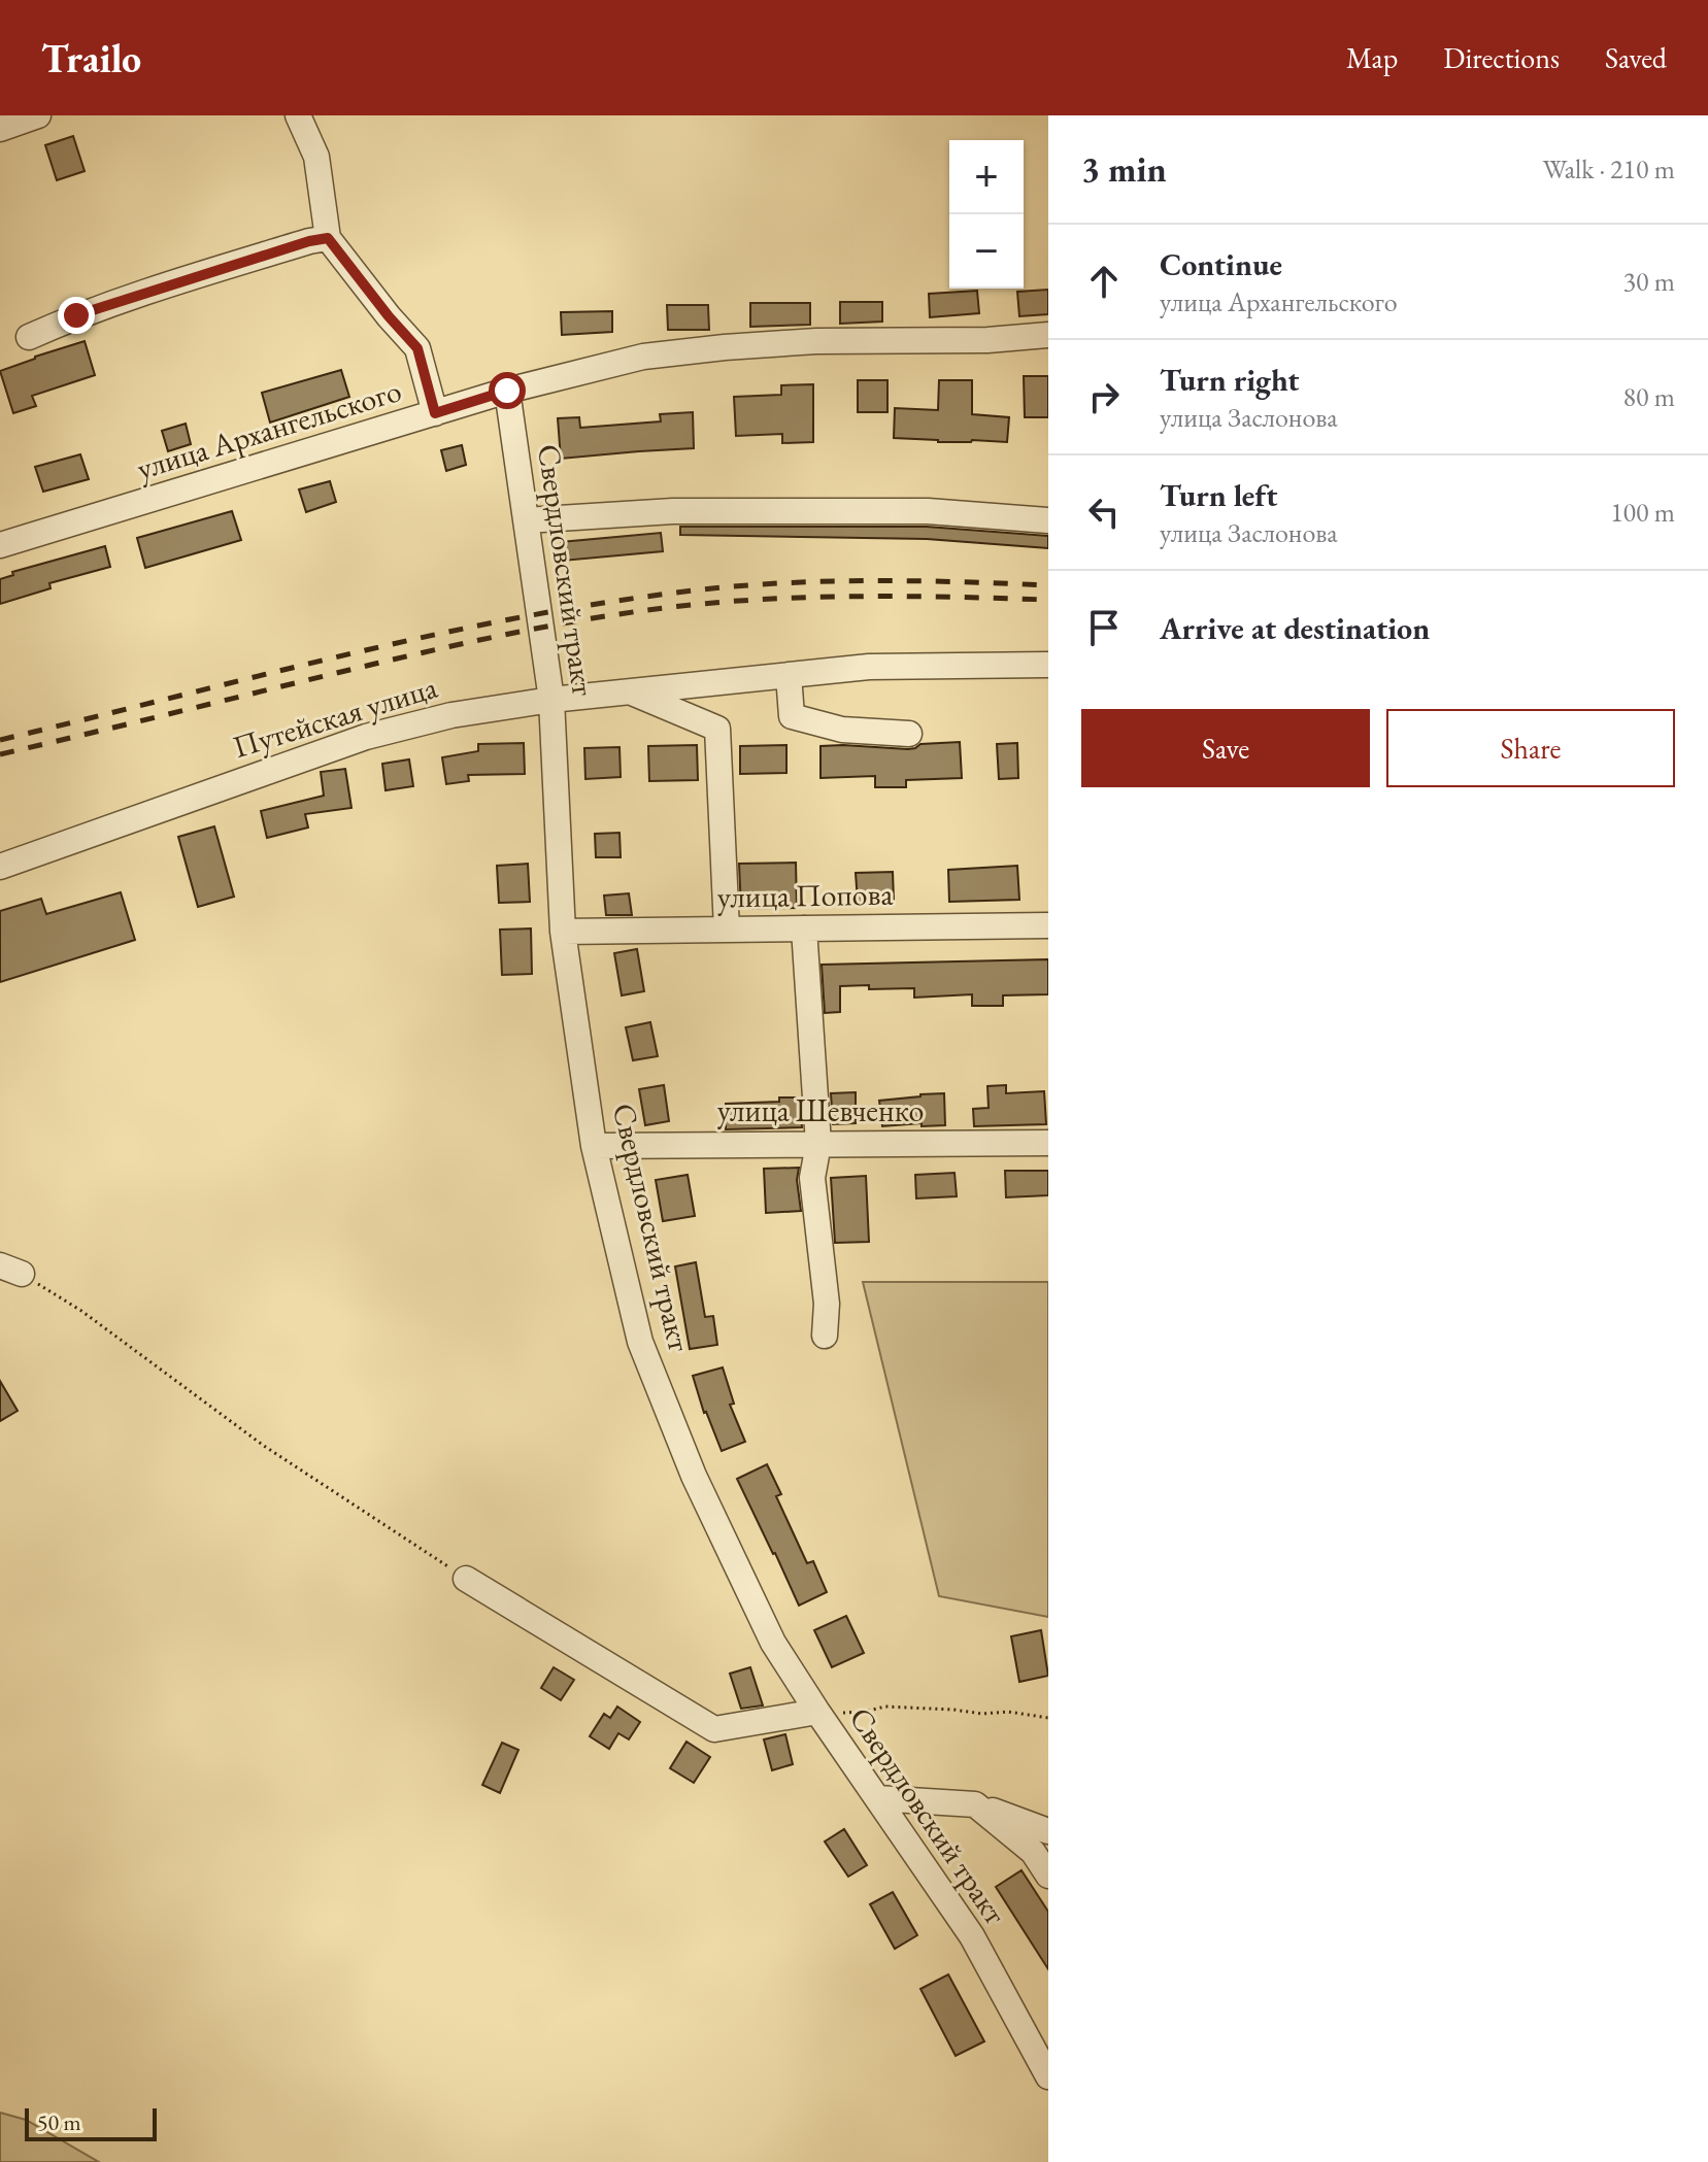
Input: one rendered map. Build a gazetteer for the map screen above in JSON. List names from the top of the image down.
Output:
{
  "streets": {
    "street": [
      "улица Архангельского",
      "Свердловский тракт",
      "Путейская улица",
      "улица Попова",
      "улица Шевченко"
    ]
  },
  "crossings": [
    ["улица Архангельского", "Свердловский тракт"],
    ["Свердловский тракт", "Путейская улица"],
    ["Свердловский тракт", "улица Попова"],
    ["Свердловский тракт", "улица Шевченко"]
  ],
  "scale_bar": "50 m",
  "page": {
    "header": "Trailo",
    "nav": ["Map", "Directions", "Saved"],
    "heading": ["3 min", "Walk · 210 m"],
    "map_buttons": ["+", "−"],
    "list": [
      ["Continue", "улица Архангельского", "30 m"],
      ["Turn right", "улица Заслонова", "80 m"],
      ["Turn left", "улица Заслонова", "100 m"],
      "Arrive at destination"
    ],
    "buttons": ["Save", "Share"],
    "scale": "50 m"
  }
}
